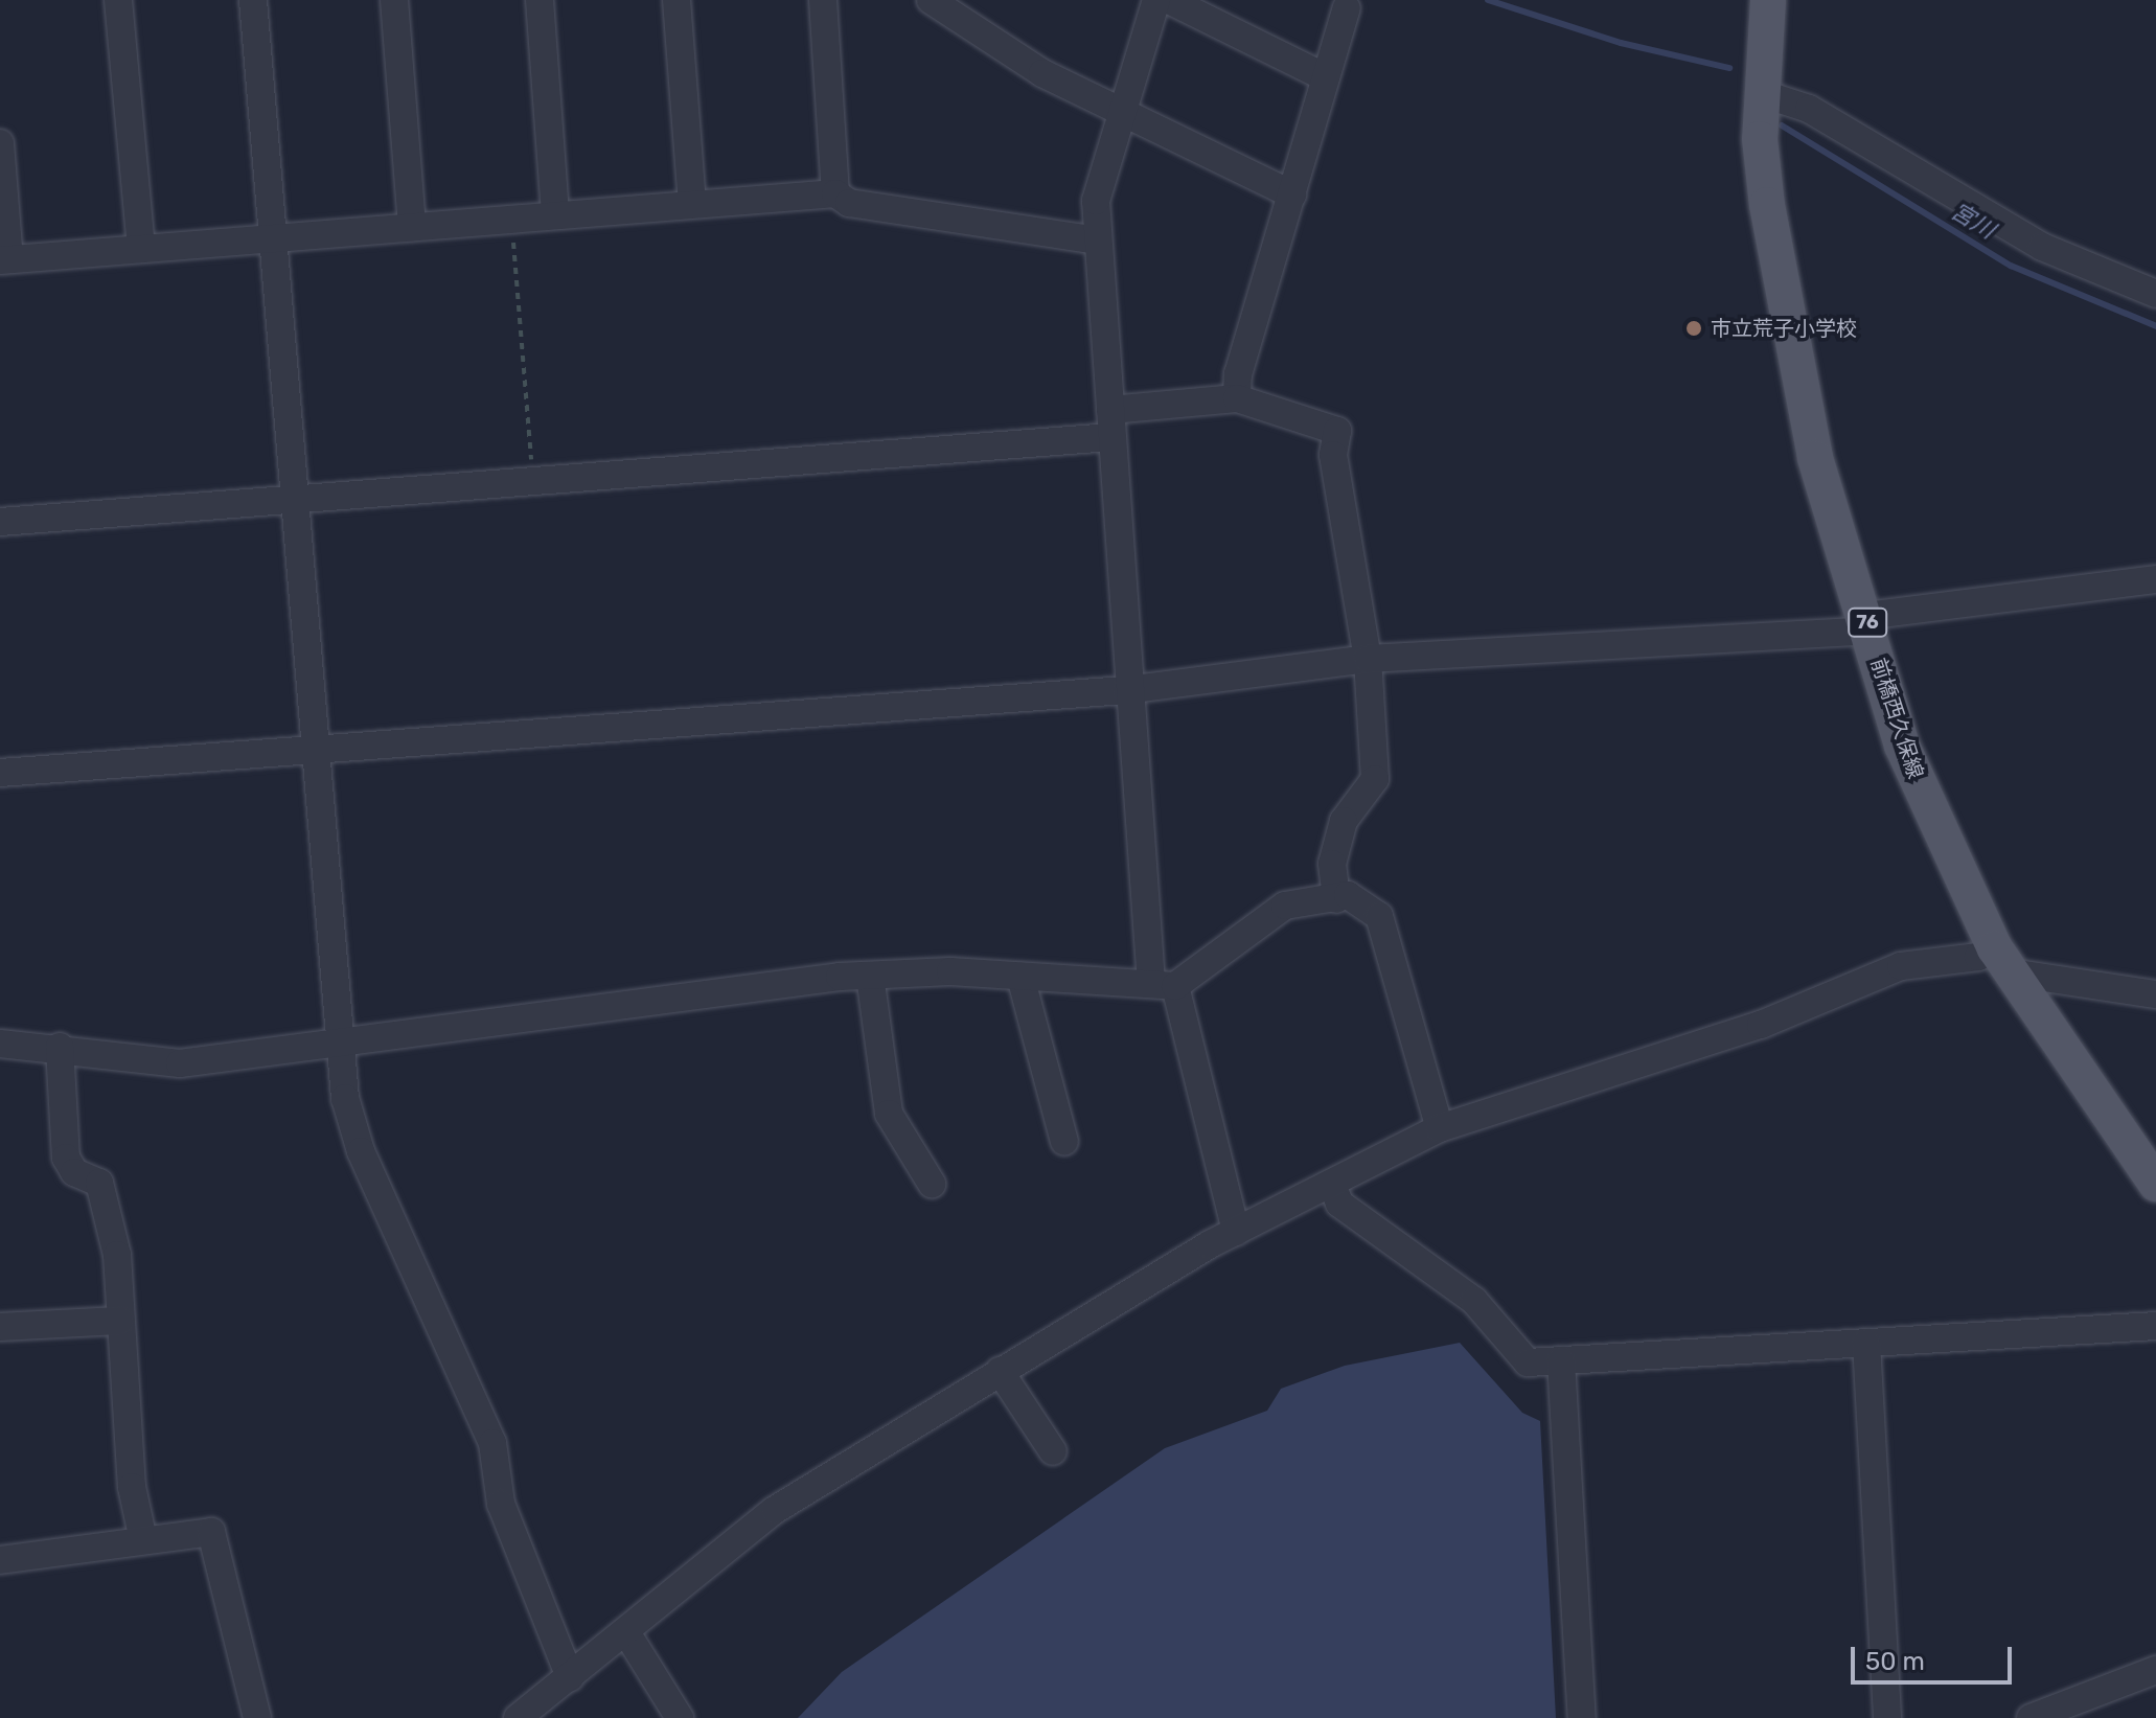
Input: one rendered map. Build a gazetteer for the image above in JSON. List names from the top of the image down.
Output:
{
  "streets": {
    "main road": ["76", "前橋西久保線"]
  },
  "water": ["宮川"],
  "places": ["市立荒子小学校"],
  "scale_bar": "50 m"
}
